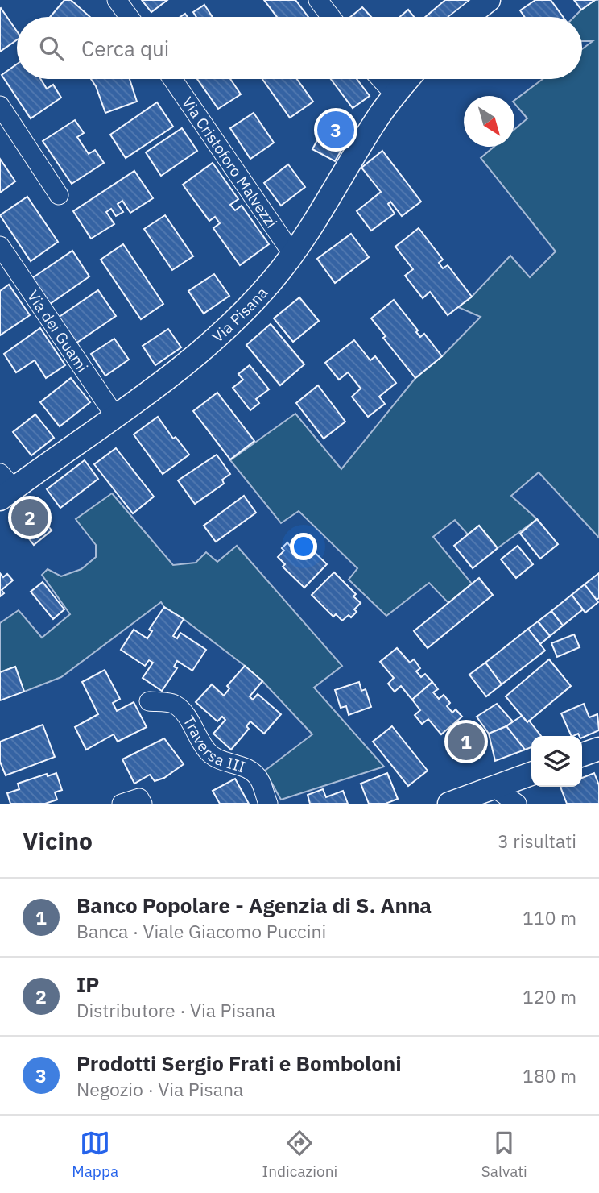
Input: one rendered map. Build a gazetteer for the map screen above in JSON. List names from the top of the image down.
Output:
{
  "streets": {
    "main road": ["Via Pisana"],
    "street": ["Via Cristoforo Malvezzi", "Via dei Guami", "Traversa III"]
  },
  "crossings": [
    ["Via Cristoforo Malvezzi", "Via Pisana"],
    ["Via Pisana", "Via dei Guami"]
  ],
  "north": "bottom right",
  "page": {
    "search": "Cerca qui",
    "pins": ["3", "2", "1"],
    "heading": ["Vicino", "3 risultati"],
    "list": [
      {
        "mark": "1",
        "name": "Banco Popolare - Agenzia di S. Anna",
        "note": "Banca · Viale Giacomo Puccini",
        "value": "110 m"
      },
      {
        "mark": "2",
        "name": "IP",
        "note": "Distributore · Via Pisana",
        "value": "120 m"
      },
      {
        "mark": "3",
        "name": "Prodotti Sergio Frati e Bomboloni",
        "note": "Negozio · Via Pisana",
        "value": "180 m"
      }
    ],
    "nav": ["Mappa", "Indicazioni", "Salvati"]
  }
}
